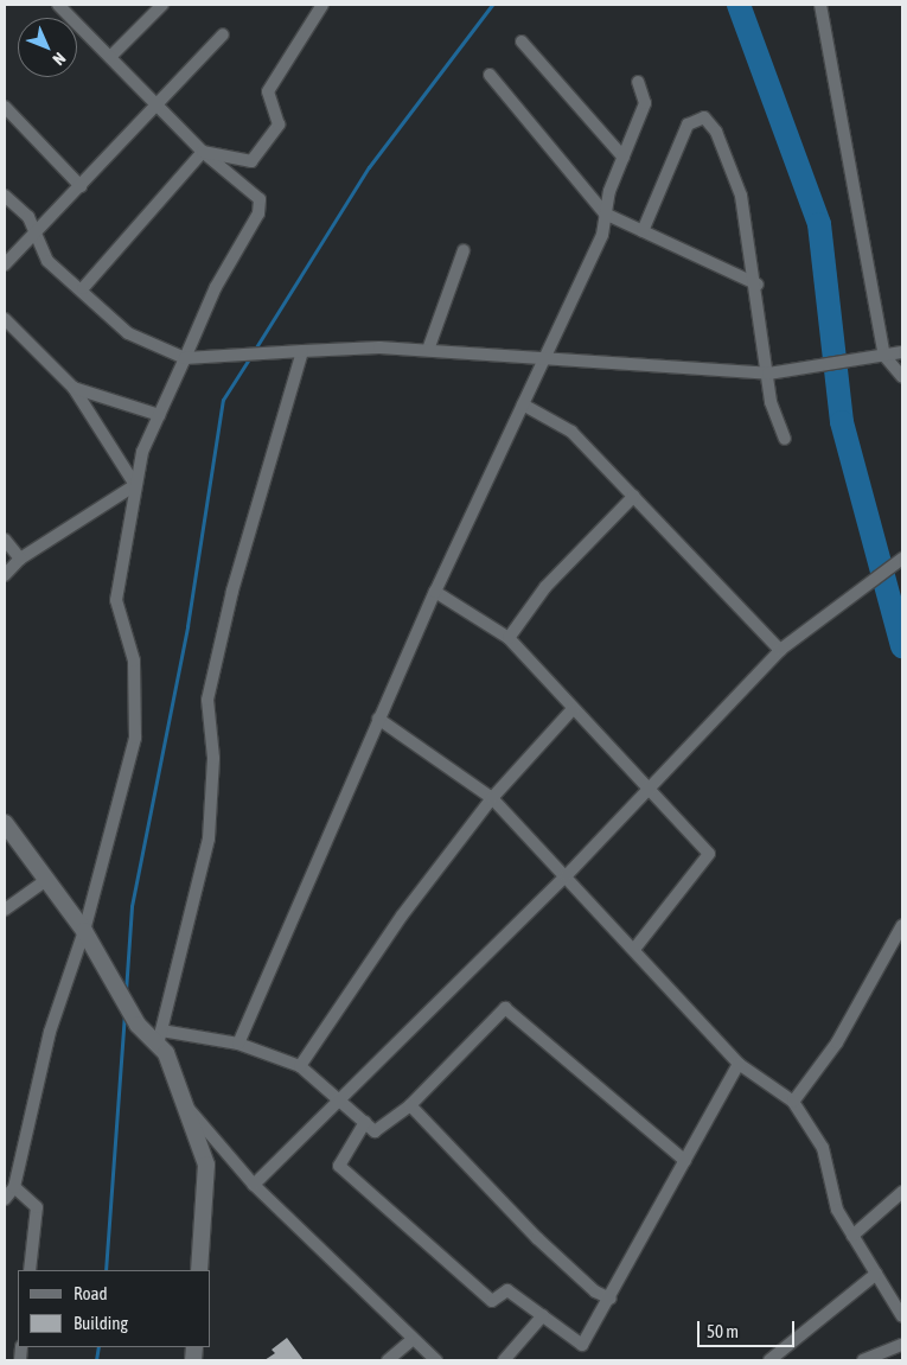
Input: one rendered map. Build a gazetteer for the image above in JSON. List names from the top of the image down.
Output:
{
  "legend": ["Road", "Building"],
  "scale_bar": "50 m",
  "north": "bottom right"
}
